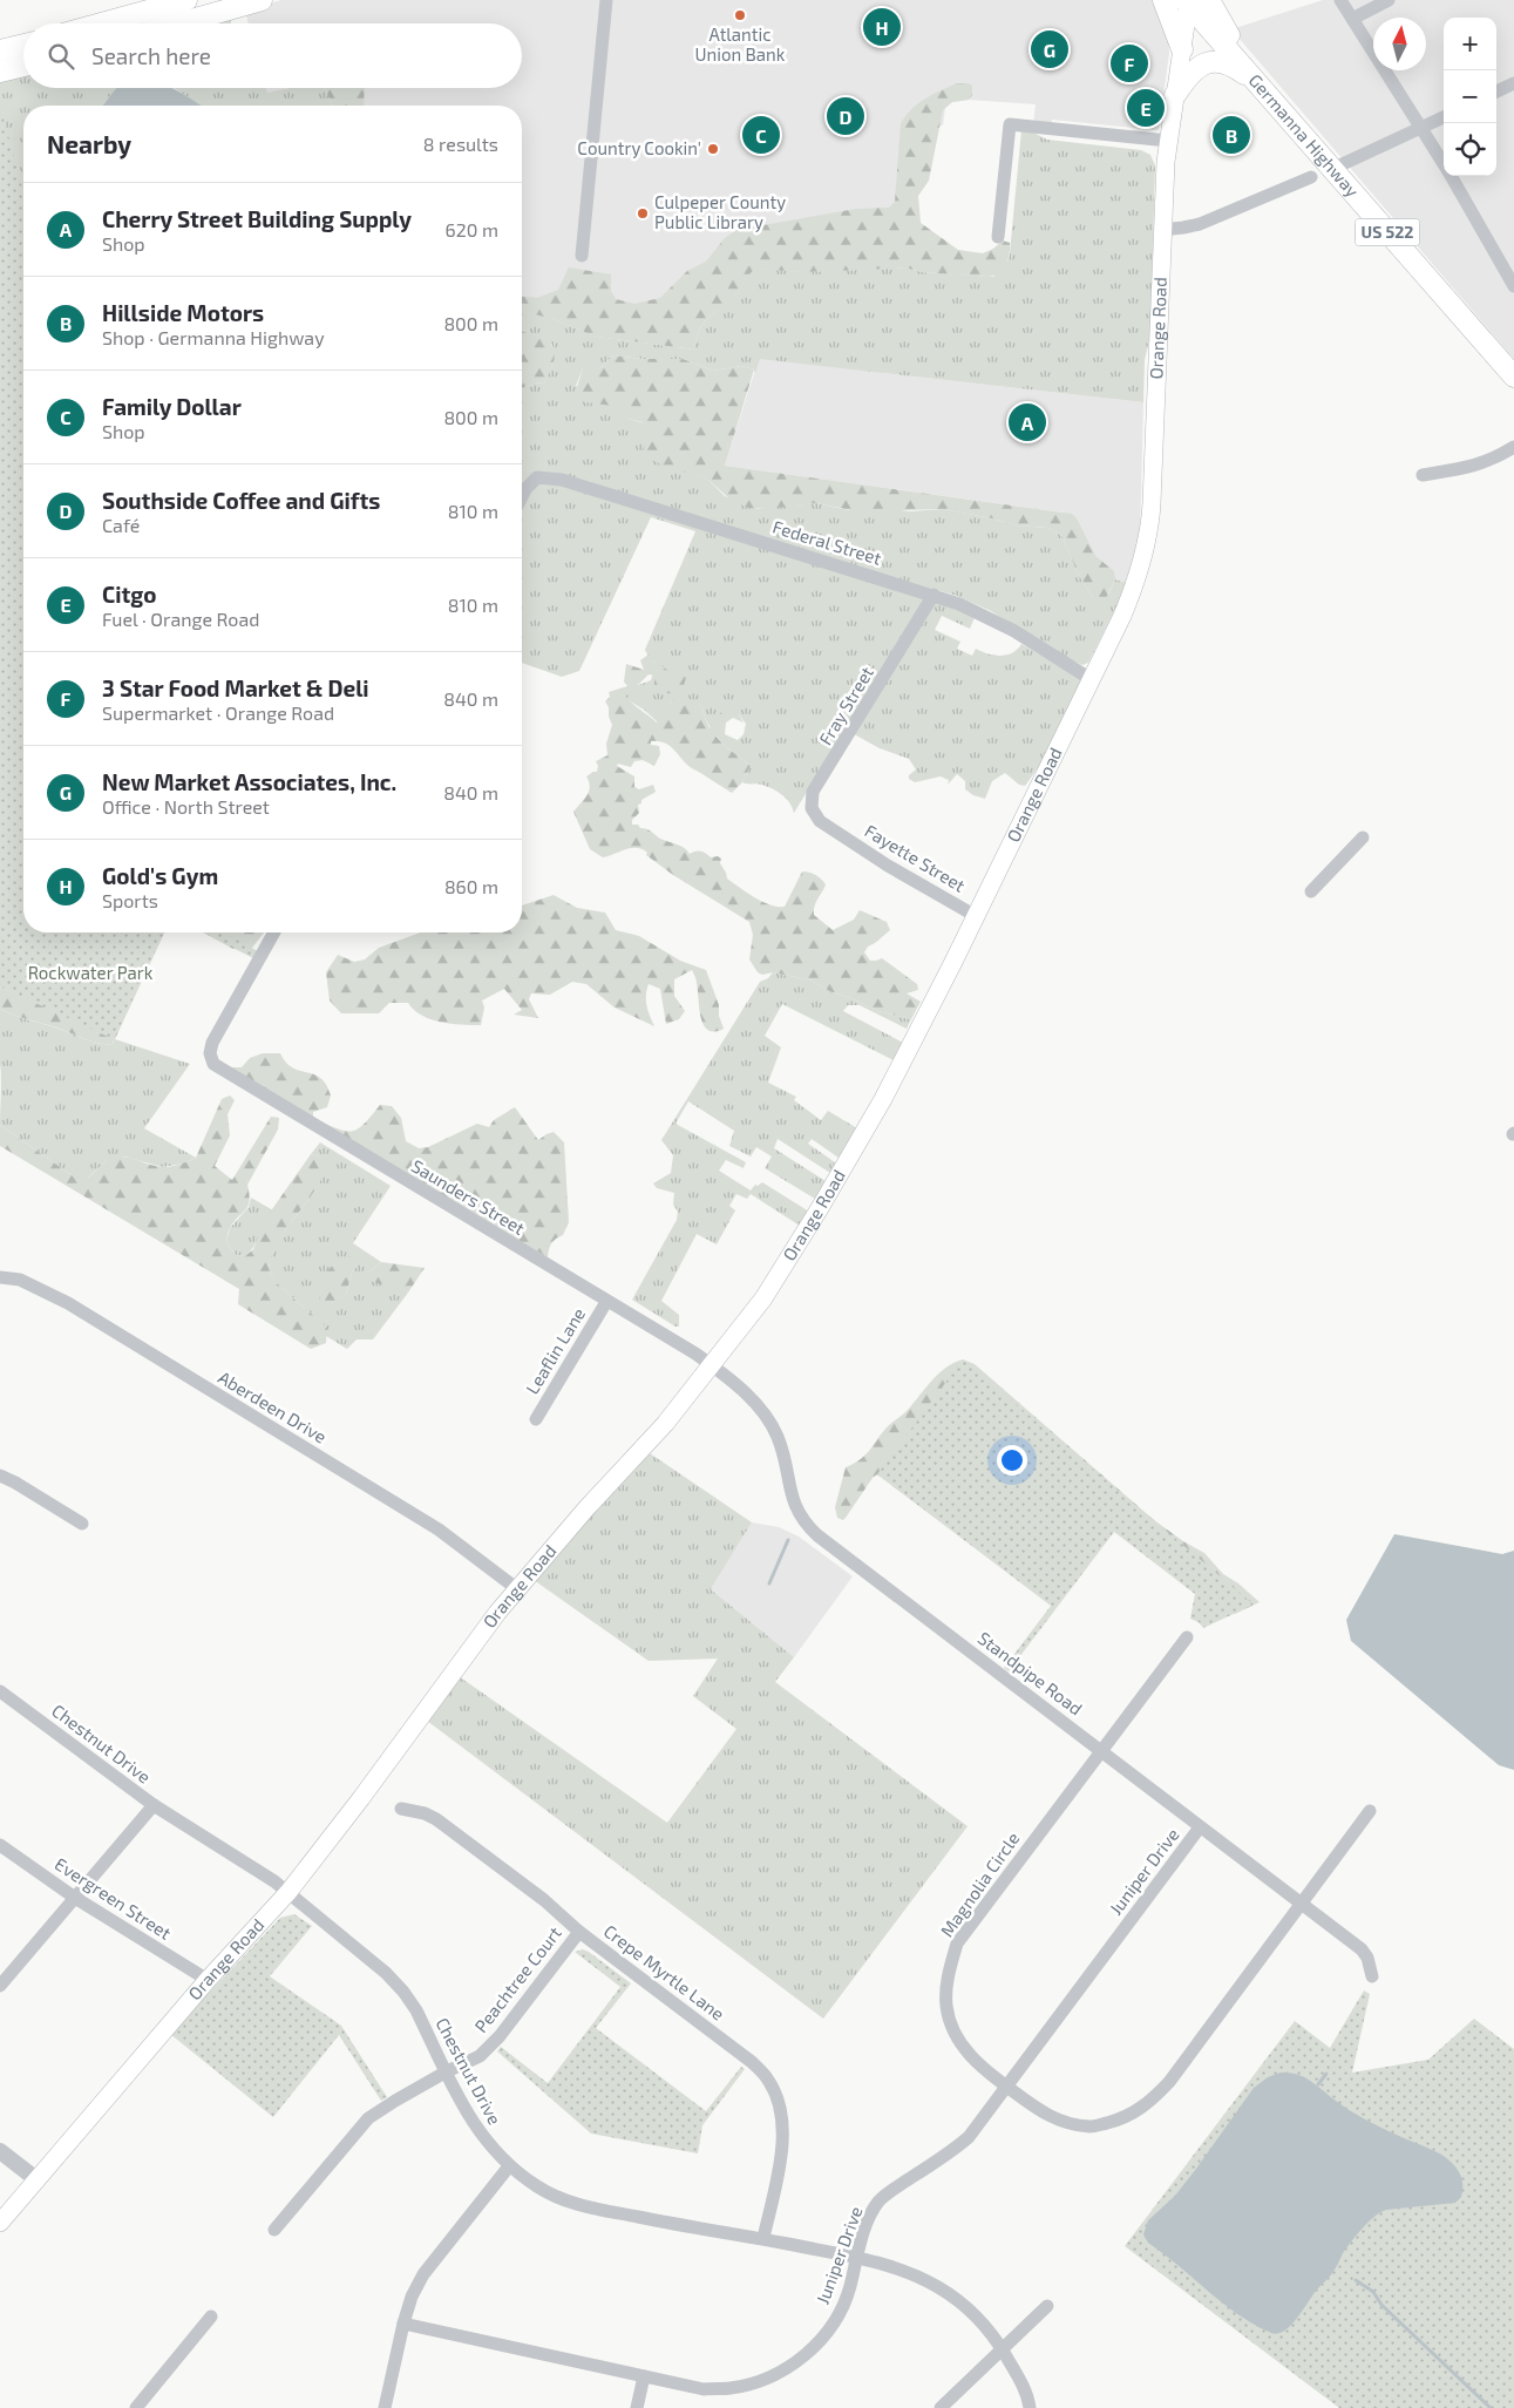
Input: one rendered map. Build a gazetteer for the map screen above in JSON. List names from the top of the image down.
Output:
{
  "streets": {
    "main road": ["Germanna Highway", "US 522", "Orange Road"],
    "street": [
      "Federal Street",
      "Fray Street",
      "Fayette Street",
      "Saunders Street",
      "Leaflin Lane",
      "Aberdeen Drive",
      "Standpipe Road",
      "Chestnut Drive",
      "Juniper Drive",
      "Magnolia Circle",
      "Evergreen Street",
      "Crepe Myrtle Lane",
      "Peachtree Court"
    ]
  },
  "crossings": [
    ["Germanna Highway", "Orange Road"],
    ["Orange Road", "Federal Street"],
    ["Orange Road", "Fayette Street"],
    ["Orange Road", "Saunders Street"],
    ["Orange Road", "Aberdeen Drive"],
    ["Orange Road", "Standpipe Road"],
    ["Orange Road", "Chestnut Drive"],
    ["Orange Road", "Evergreen Street"],
    ["Federal Street", "Fray Street"],
    ["Fray Street", "Fayette Street"],
    ["Saunders Street", "Leaflin Lane"],
    ["Saunders Street", "Standpipe Road"],
    ["Standpipe Road", "Juniper Drive"],
    ["Standpipe Road", "Magnolia Circle"],
    ["Chestnut Drive", "Juniper Drive"],
    ["Chestnut Drive", "Crepe Myrtle Lane"],
    ["Chestnut Drive", "Peachtree Court"],
    ["Juniper Drive", "Magnolia Circle"],
    ["Crepe Myrtle Lane", "Peachtree Court"]
  ],
  "parks": ["Rockwater Park"],
  "places": ["Atlantic Union Bank", "Country Cookin'", "Culpeper County Public Library"],
  "north": "top",
  "page": {
    "pins": [
      "H",
      "G",
      "F",
      "E",
      "D",
      "B",
      "C",
      "A"
    ],
    "map_buttons": ["+", "−"],
    "search": "Search here",
    "heading": ["Nearby", "8 results"],
    "list": [
      {
        "mark": "A",
        "name": "Cherry Street Building Supply",
        "note": "Shop",
        "value": "620 m"
      },
      {
        "mark": "B",
        "name": "Hillside Motors",
        "note": "Shop · Germanna Highway",
        "value": "800 m"
      },
      {
        "mark": "C",
        "name": "Family Dollar",
        "note": "Shop",
        "value": "800 m"
      },
      {
        "mark": "D",
        "name": "Southside Coffee and Gifts",
        "note": "Café",
        "value": "810 m"
      },
      {
        "mark": "E",
        "name": "Citgo",
        "note": "Fuel · Orange Road",
        "value": "810 m"
      },
      {
        "mark": "F",
        "name": "3 Star Food Market & Deli",
        "note": "Supermarket · Orange Road",
        "value": "840 m"
      },
      {
        "mark": "G",
        "name": "New Market Associates, Inc.",
        "note": "Office · North Street",
        "value": "840 m"
      },
      {
        "mark": "H",
        "name": "Gold's Gym",
        "note": "Sports",
        "value": "860 m"
      }
    ]
  }
}
